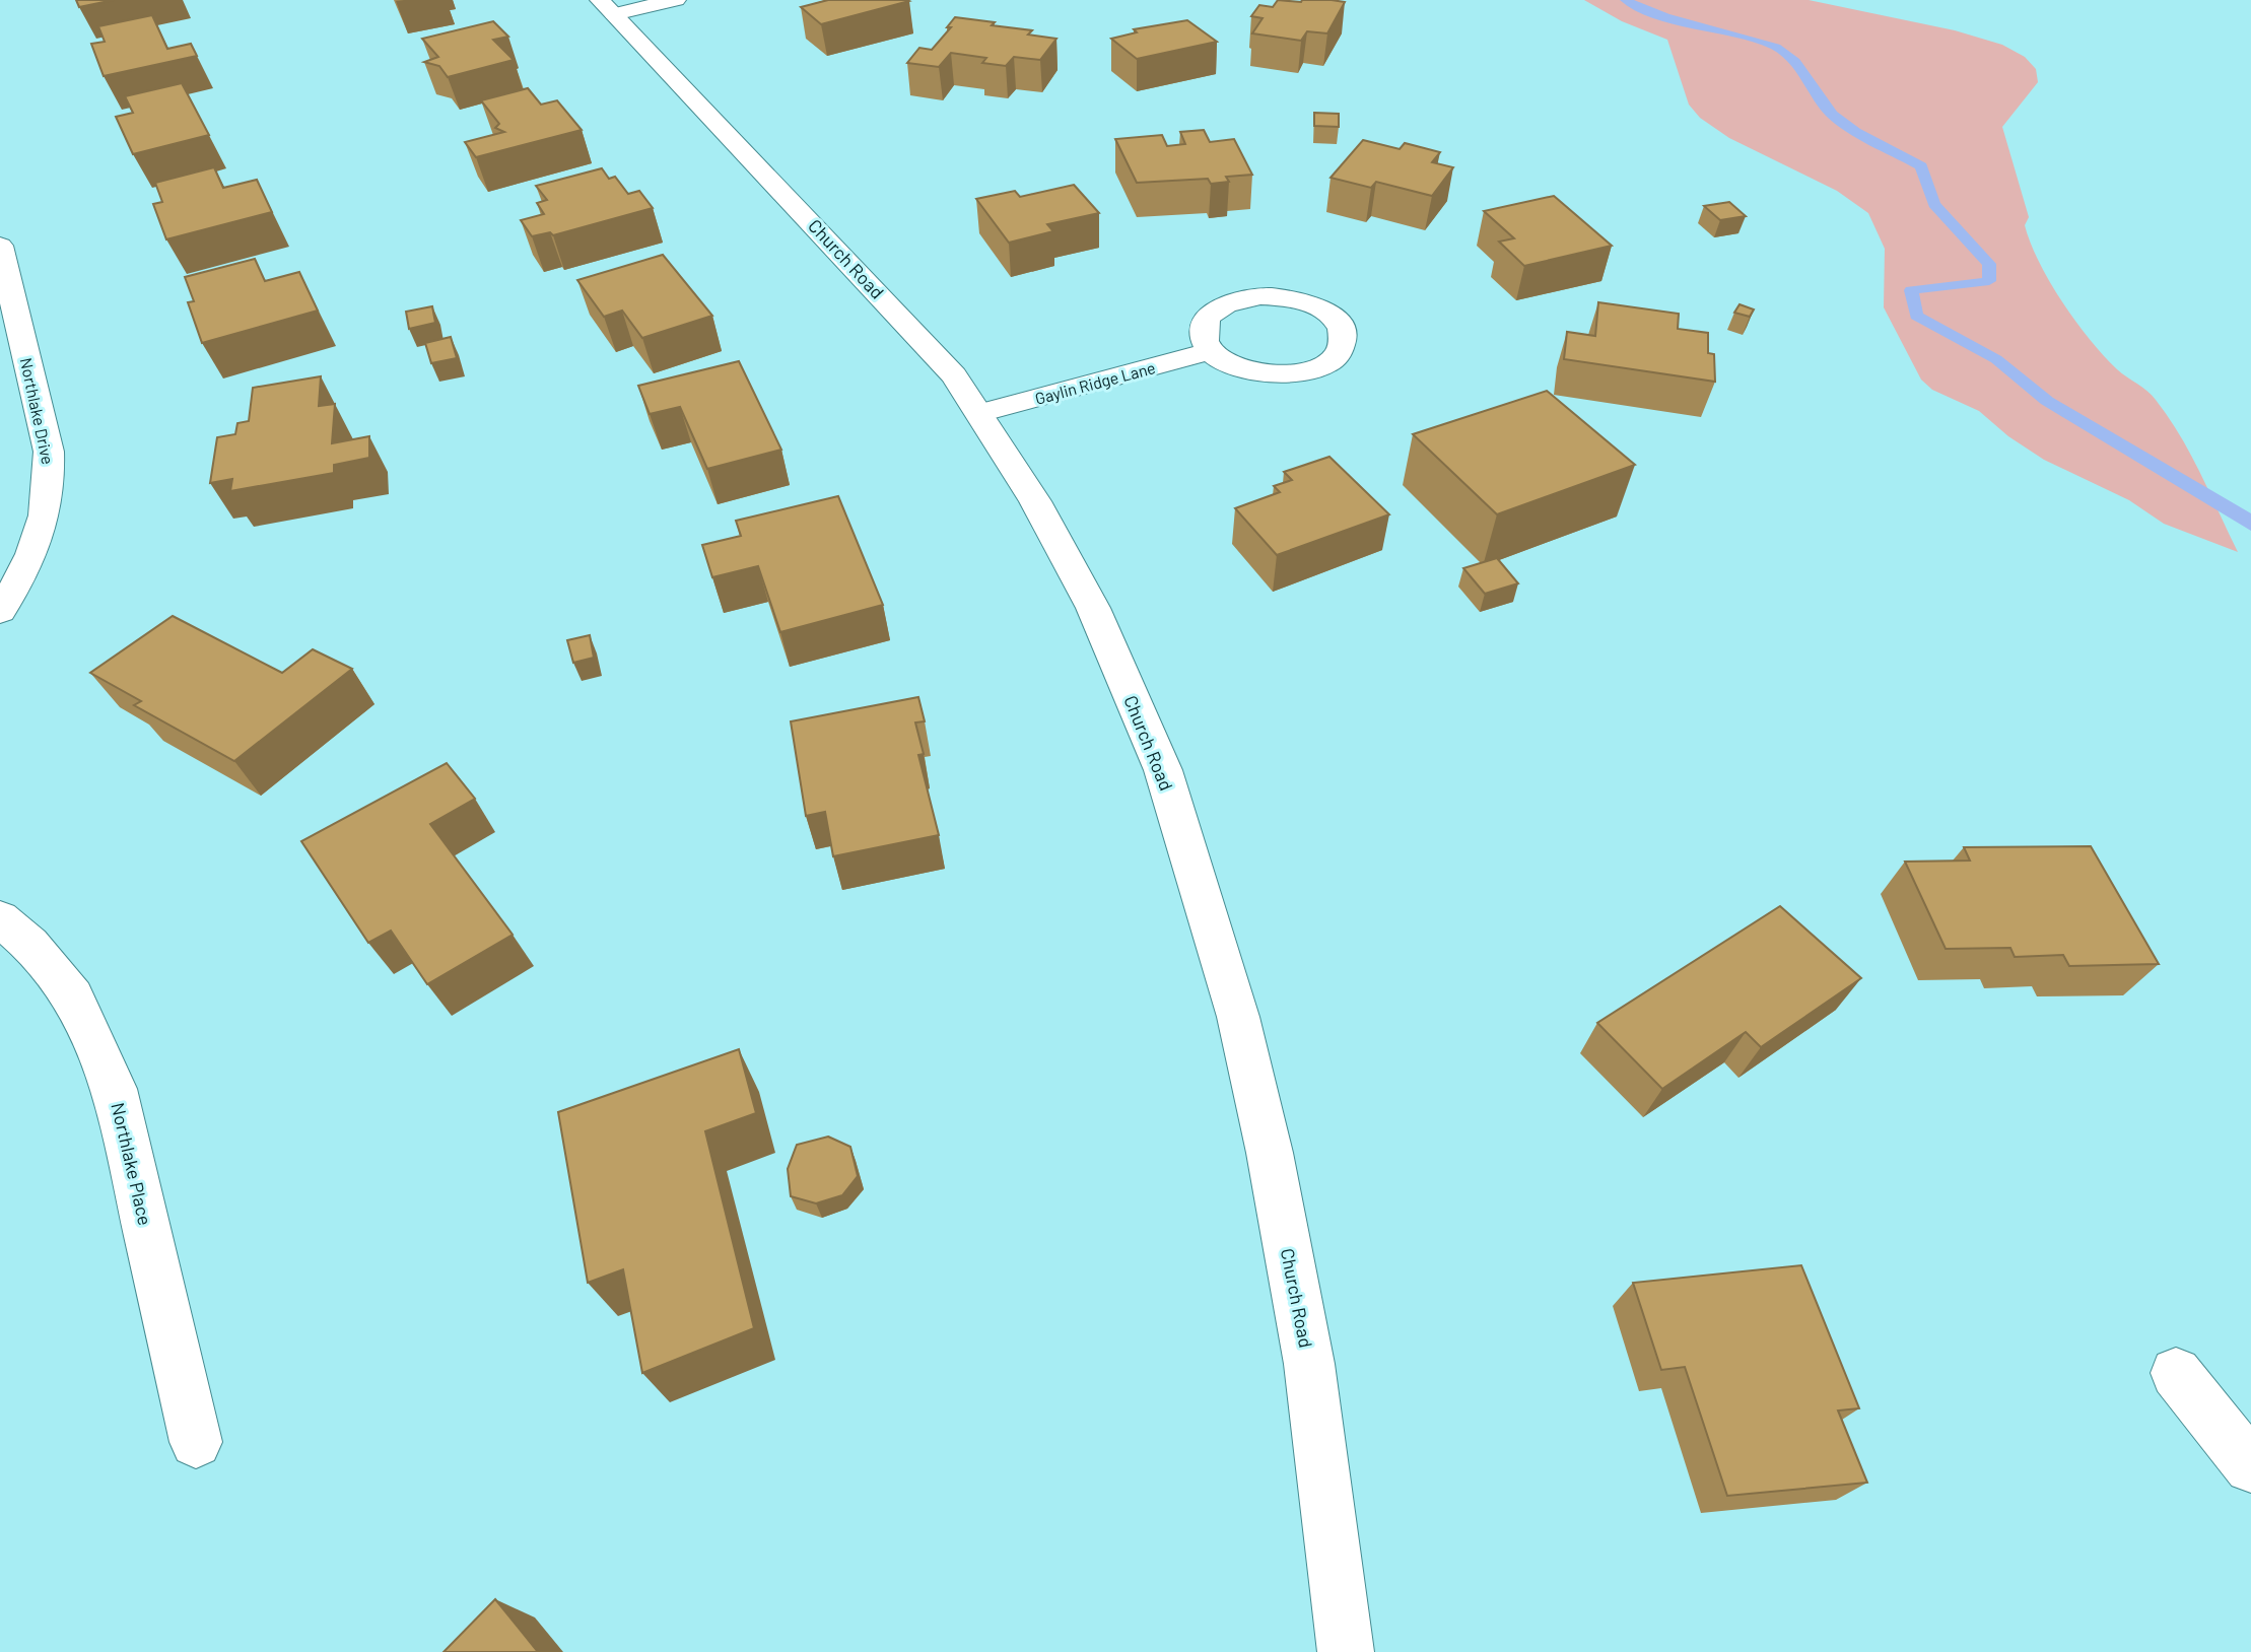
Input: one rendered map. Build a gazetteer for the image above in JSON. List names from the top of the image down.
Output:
{
  "streets": {
    "street": [
      "Church Road",
      "Gaylin Ridge Lane",
      "Northlake Drive",
      "Northlake Place"
    ]
  },
  "crossings": [
    ["Church Road", "Gaylin Ridge Lane"]
  ]
}
